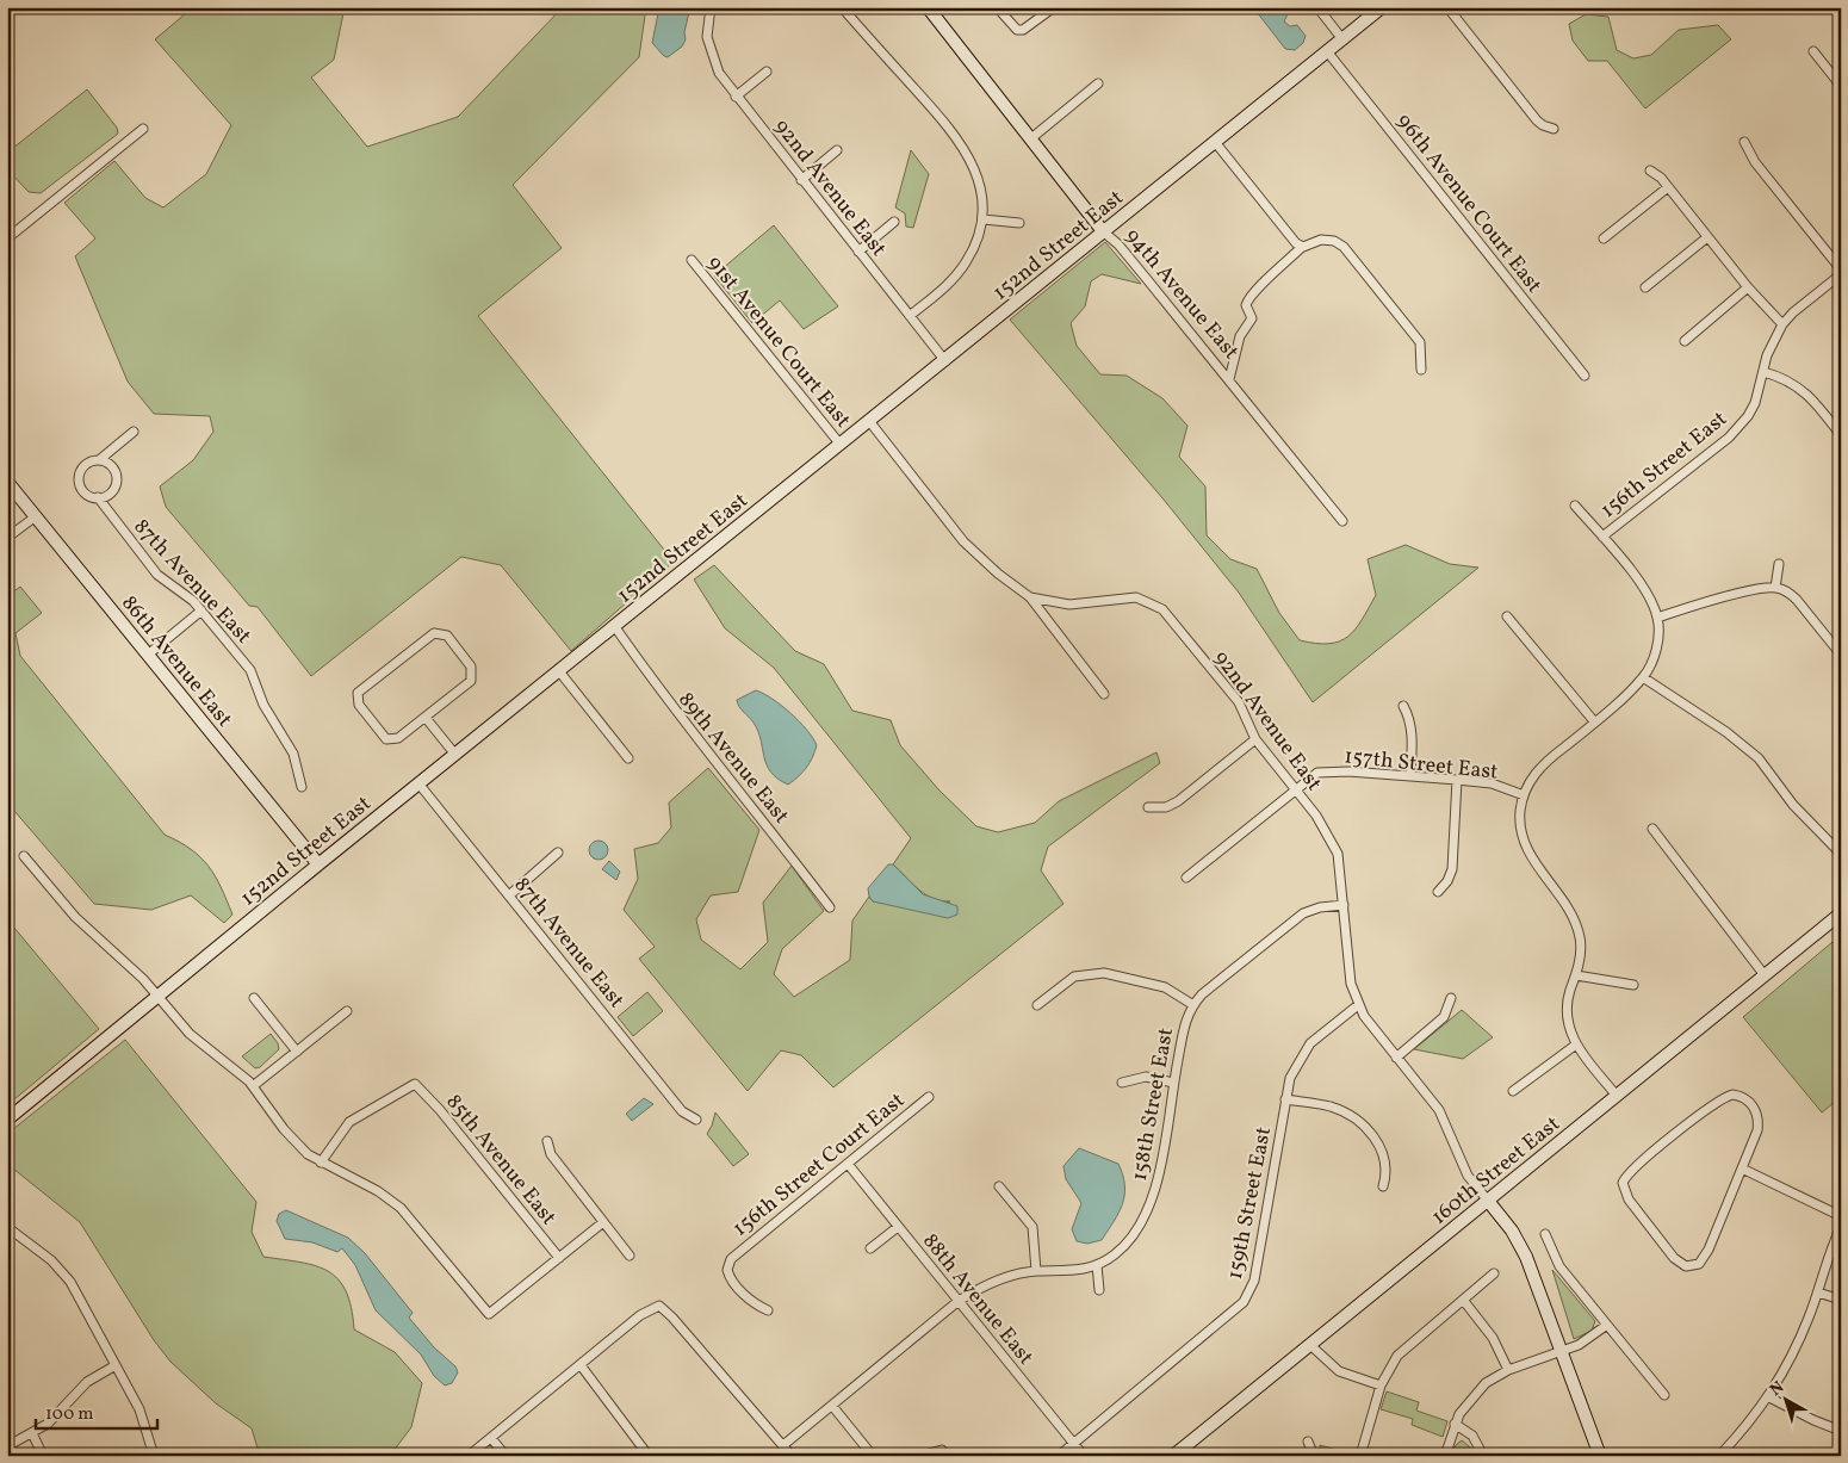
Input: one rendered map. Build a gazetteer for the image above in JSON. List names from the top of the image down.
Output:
{
  "streets": {
    "street": [
      "92nd Avenue East",
      "96th Avenue Court East",
      "152nd Street East",
      "94th Avenue East",
      "91st Avenue Court East",
      "156th Street East",
      "87th Avenue East",
      "86th Avenue East",
      "89th Avenue East",
      "157th Street East",
      "158th Street East",
      "85th Avenue East",
      "156th Street Court East",
      "160th Street East",
      "159th Street East",
      "88th Avenue East"
    ]
  },
  "crossings": [
    ["92nd Avenue East", "152nd Street East"],
    ["92nd Avenue East", "91st Avenue Court East"],
    ["92nd Avenue East", "157th Street East"],
    ["92nd Avenue East", "158th Street East"],
    ["92nd Avenue East", "160th Street East"],
    ["92nd Avenue East", "159th Street East"],
    ["96th Avenue Court East", "152nd Street East"],
    ["152nd Street East", "94th Avenue East"],
    ["152nd Street East", "91st Avenue Court East"],
    ["152nd Street East", "87th Avenue East"],
    ["152nd Street East", "86th Avenue East"],
    ["152nd Street East", "89th Avenue East"],
    ["158th Street East", "88th Avenue East"],
    ["156th Street Court East", "88th Avenue East"],
    ["159th Street East", "88th Avenue East"]
  ],
  "scale_bar": "100 m",
  "north": "top left"
}
